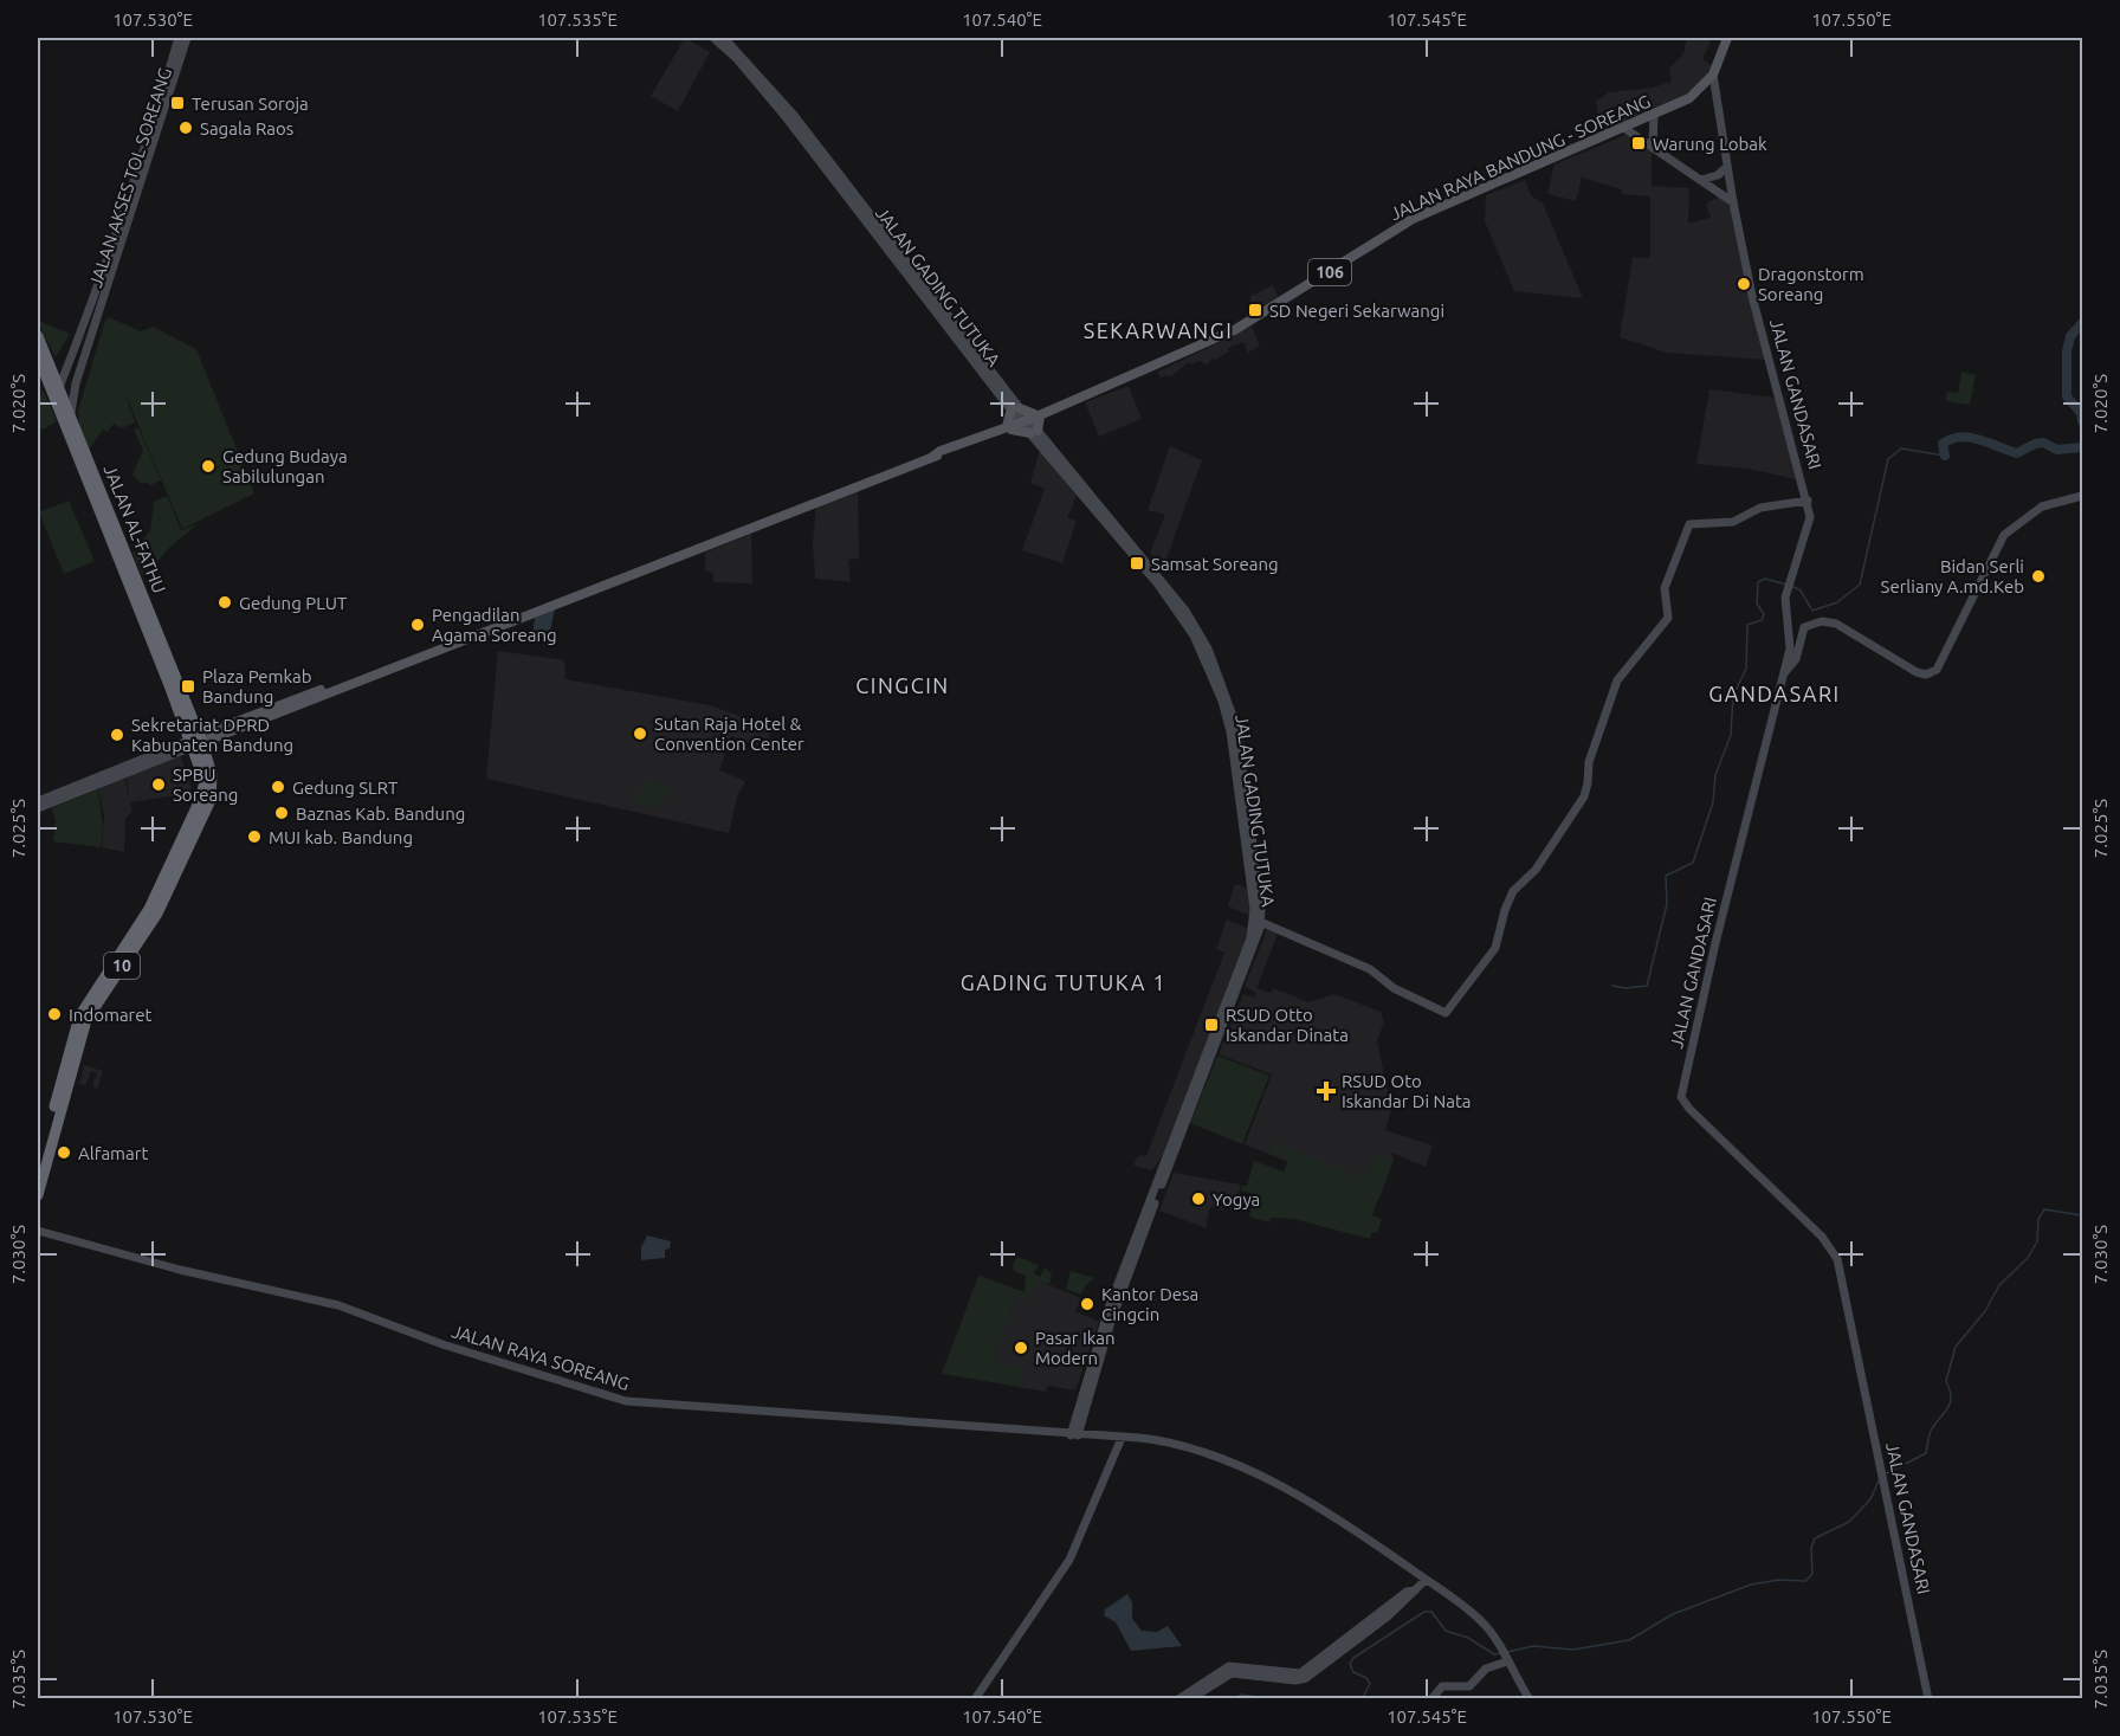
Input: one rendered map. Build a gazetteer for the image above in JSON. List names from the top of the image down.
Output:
{
  "streets": {
    "highway": ["JALAN AL-FATHU", "10"],
    "main road": [
      "JALAN RAYA BANDUNG - SOREANG",
      "JALAN AKSES TOL SOREANG",
      "106",
      "JALAN GADING TUTUKA",
      "JALAN GANDASARI",
      "JALAN RAYA SOREANG"
    ]
  },
  "crossings": [
    ["JALAN RAYA BANDUNG - SOREANG", "106"],
    ["JALAN RAYA BANDUNG - SOREANG", "JALAN GADING TUTUKA"],
    ["JALAN RAYA BANDUNG - SOREANG", "JALAN GANDASARI"],
    ["JALAN RAYA BANDUNG - SOREANG", "JALAN AL-FATHU"],
    ["JALAN RAYA BANDUNG - SOREANG", "10"],
    ["JALAN AKSES TOL SOREANG", "JALAN AL-FATHU"],
    ["106", "JALAN GANDASARI"],
    ["JALAN GADING TUTUKA", "JALAN RAYA SOREANG"],
    ["JALAN AL-FATHU", "10"]
  ],
  "districts": [
    "SEKARWANGI",
    "CINGCIN",
    "GANDASARI",
    "GADING TUTUKA 1"
  ],
  "places": {
    "transit": [
      "Terusan Soroja",
      "Warung Lobak",
      "SD Negeri Sekarwangi",
      "Samsat Soreang",
      "Plaza Pemkab Bandung",
      "RSUD Otto Iskandar Dinata"
    ],
    "other": [
      "Sagala Raos",
      "Dragonstorm Soreang",
      "Gedung Budaya Sabilulungan",
      "Bidan Serli Serliany A.md.Keb",
      "Gedung PLUT",
      "Pengadilan Agama Soreang",
      "Sutan Raja Hotel & Convention Center",
      "Sekretariat DPRD Kabupaten Bandung",
      "SPBU Soreang",
      "Gedung SLRT",
      "Baznas Kab. Bandung",
      "MUI kab. Bandung",
      "Indomaret",
      "Alfamart",
      "Yogya",
      "Kantor Desa Cingcin",
      "Pasar Ikan Modern"
    ],
    "health": ["RSUD Oto Iskandar Di Nata"]
  },
  "coordinates": [
    "107.530°E",
    "107.535°E",
    "107.540°E",
    "107.545°E",
    "107.550°E",
    "7.020°S",
    "7.025°S",
    "7.030°S",
    "7.035°S"
  ]
}
